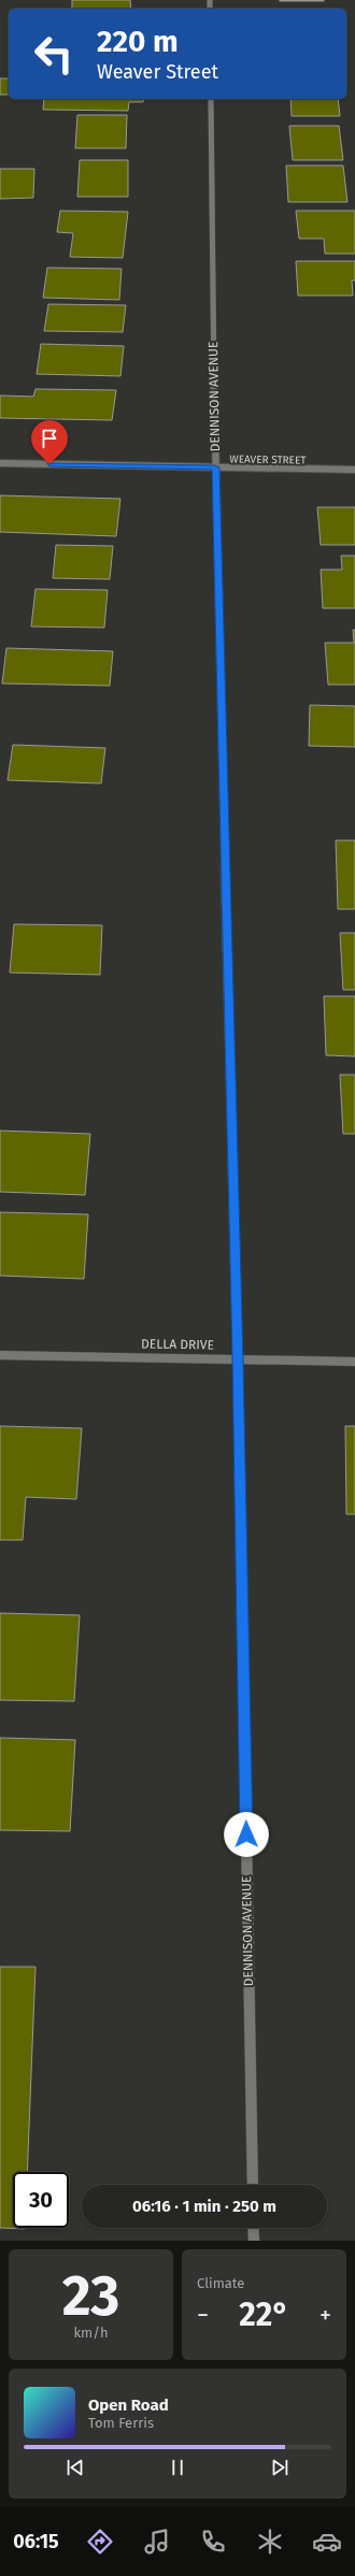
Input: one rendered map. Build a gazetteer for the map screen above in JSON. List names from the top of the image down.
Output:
{
  "streets": {
    "street": ["DENNISON AVENUE", "WEAVER STREET", "DELLA DRIVE"]
  },
  "crossings": [
    ["DENNISON AVENUE", "WEAVER STREET"],
    ["DENNISON AVENUE", "DELLA DRIVE"]
  ],
  "page": {
    "turn": ["220 m", "Weaver Street"],
    "limit": "30",
    "trip": "06:16 · 1 min · 250 m",
    "tile": [
      ["23", "km/h"],
      "Climate"
    ],
    "heat": ["−", "22°", "+"],
    "song": ["Open Road", "Tom Ferris"],
    "tabs": "06:15"
  }
}
